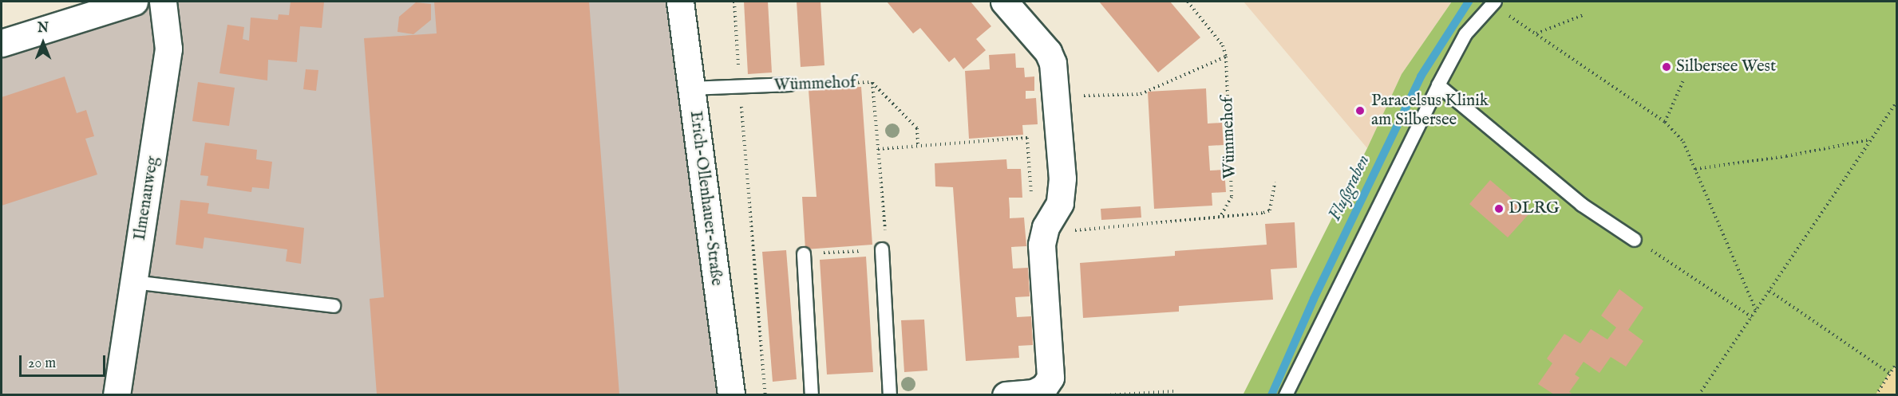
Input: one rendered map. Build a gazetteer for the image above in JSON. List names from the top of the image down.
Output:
{
  "streets": {
    "street": ["Ilmenauweg", "Erich-Ollenhauer-Straße"],
    "lane": ["Wümmehof"]
  },
  "crossings": [
    ["Wümmehof", "Erich-Ollenhauer-Straße"]
  ],
  "water": ["Flußgraben"],
  "places": ["Silbersee West", "Paracelsus Klinik am Silbersee", "DLRG"],
  "scale_bar": "20 m",
  "north": "top"
}
